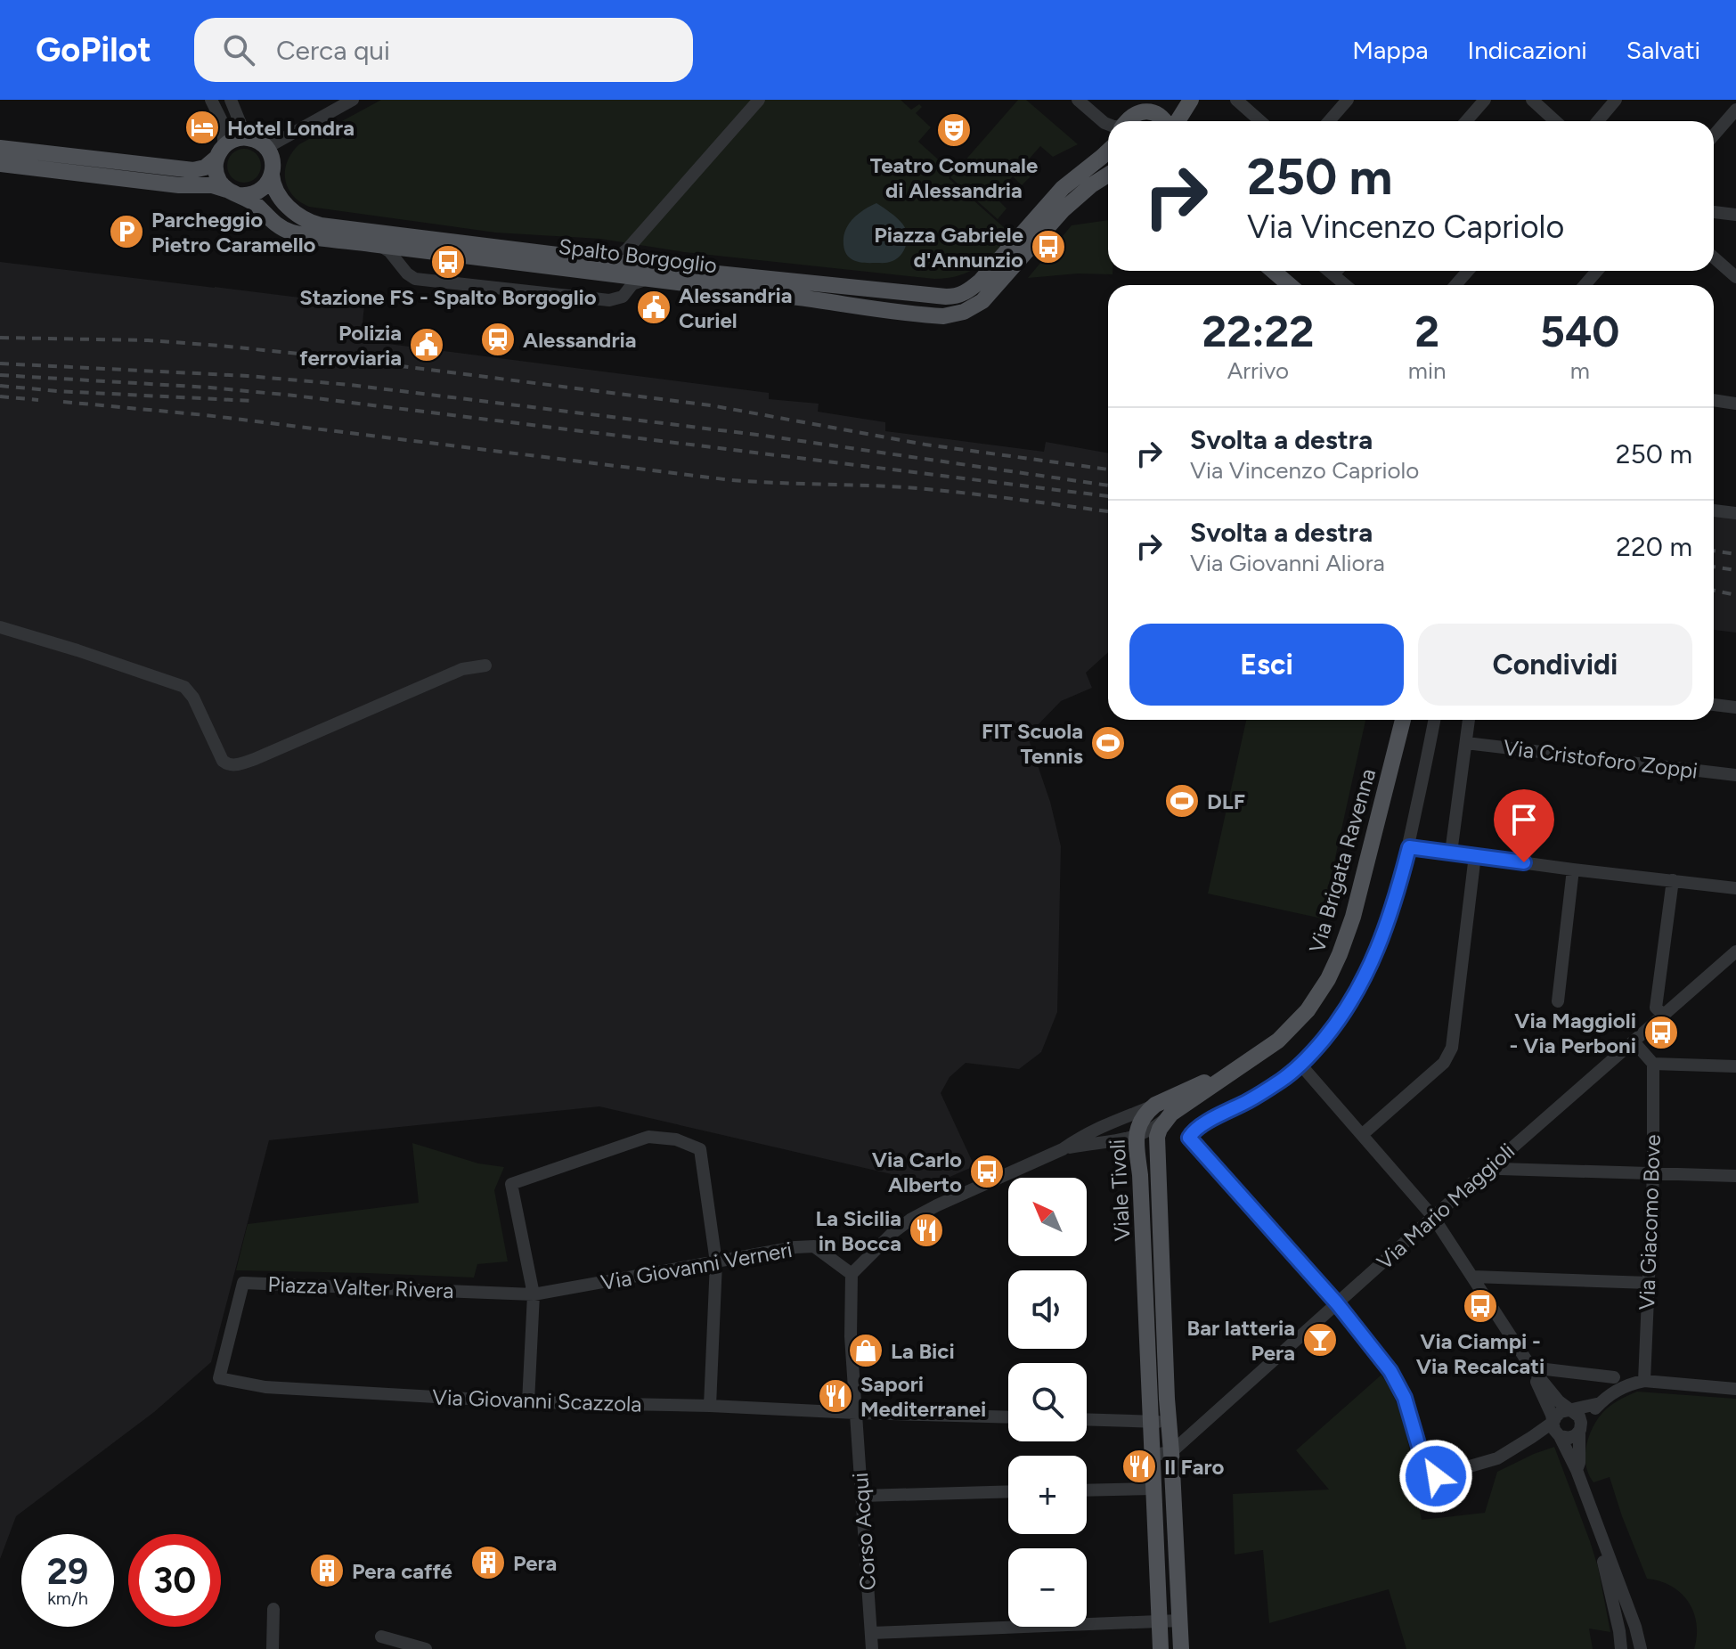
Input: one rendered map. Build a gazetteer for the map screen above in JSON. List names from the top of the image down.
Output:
{
  "streets": {
    "main road": ["Spalto Borgoglio", "Via Brigata Ravenna", "Viale Tivoli"],
    "street": [
      "Via Cristoforo Zoppi",
      "Via Mario Maggioli",
      "Via Giacomo Bove",
      "Via Giovanni Verneri",
      "Piazza Valter Rivera",
      "Via Giovanni Scazzola",
      "Corso Acqui"
    ]
  },
  "crossings": [
    ["Viale Tivoli", "Via Mario Maggioli"],
    ["Via Giovanni Verneri", "Piazza Valter Rivera"],
    ["Piazza Valter Rivera", "Via Giovanni Scazzola"],
    ["Via Giovanni Scazzola", "Corso Acqui"]
  ],
  "places": {
    "hotel": ["Hotel Londra"],
    "theatre": ["Teatro Comunale di Alessandria"],
    "parking": ["Parcheggio Pietro Caramello"],
    "bus stop": [
      "Piazza Gabriele d'Annunzio",
      "Stazione FS - Spalto Borgoglio",
      "Via Maggioli - Via Perboni",
      "Via Carlo Alberto",
      "Via Ciampi - Via Recalcati"
    ],
    "public building": ["Alessandria Curiel", "Polizia ferroviaria"],
    "station": ["Alessandria"],
    "sports": ["FIT Scuola Tennis", "DLF"],
    "restaurant": ["La Sicilia in Bocca", "Sapori Mediterranei", "Il Faro"],
    "bar": ["Bar latteria Pera"],
    "shop": ["La Bici"],
    "building": ["Pera", "Pera caffé"]
  },
  "north": "top left",
  "page": {
    "header": "GoPilot",
    "search": "Cerca qui",
    "nav": ["Mappa", "Indicazioni", "Salvati"],
    "turn": ["250 m", "Via Vincenzo Capriolo"],
    "eta": [
      "22:22",
      "Arrivo",
      "2",
      "min",
      "540",
      "m"
    ],
    "list": [
      {
        "name": "Svolta a destra",
        "note": "Via Vincenzo Capriolo",
        "value": "250 m"
      },
      {
        "name": "Svolta a destra",
        "note": "Via Giovanni Aliora",
        "value": "220 m"
      }
    ],
    "buttons": ["Esci", "Condividi"],
    "map_buttons": ["+", "−"],
    "speed": "29 km/h",
    "limit": "30"
  }
}
